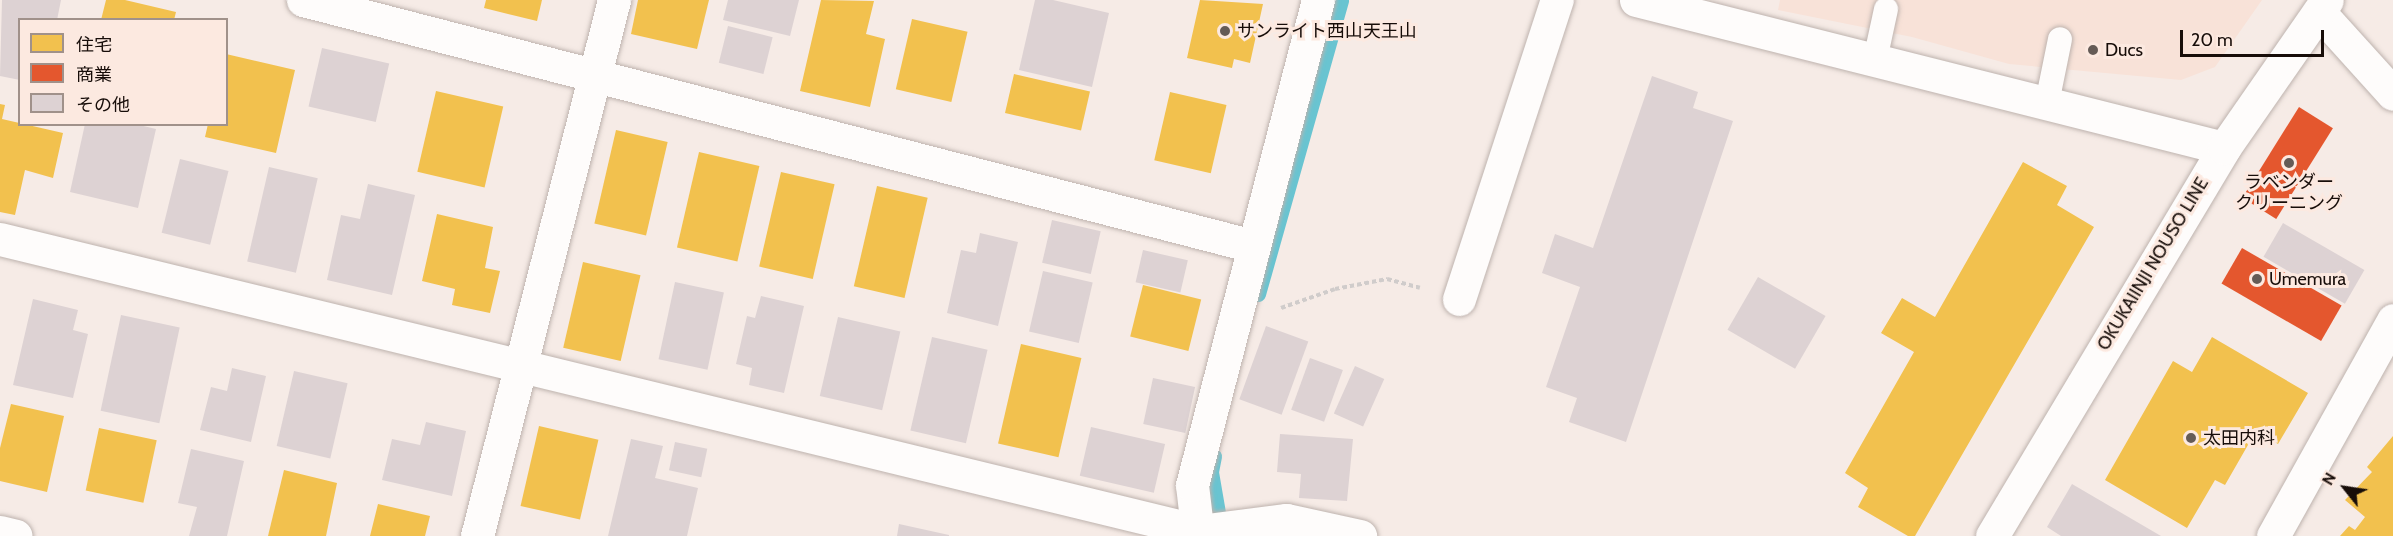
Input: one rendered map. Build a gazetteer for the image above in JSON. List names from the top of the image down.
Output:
{
  "streets": {
    "street": ["OKUKAIINJI NOUSO LINE"]
  },
  "places": [
    "サンライト西山天王山",
    "Ducs",
    "ラベンダー クリーニング",
    "Umemura",
    "太田内科"
  ],
  "legend": ["住宅", "商業", "その他"],
  "scale_bar": "20 m",
  "north": "top left"
}
